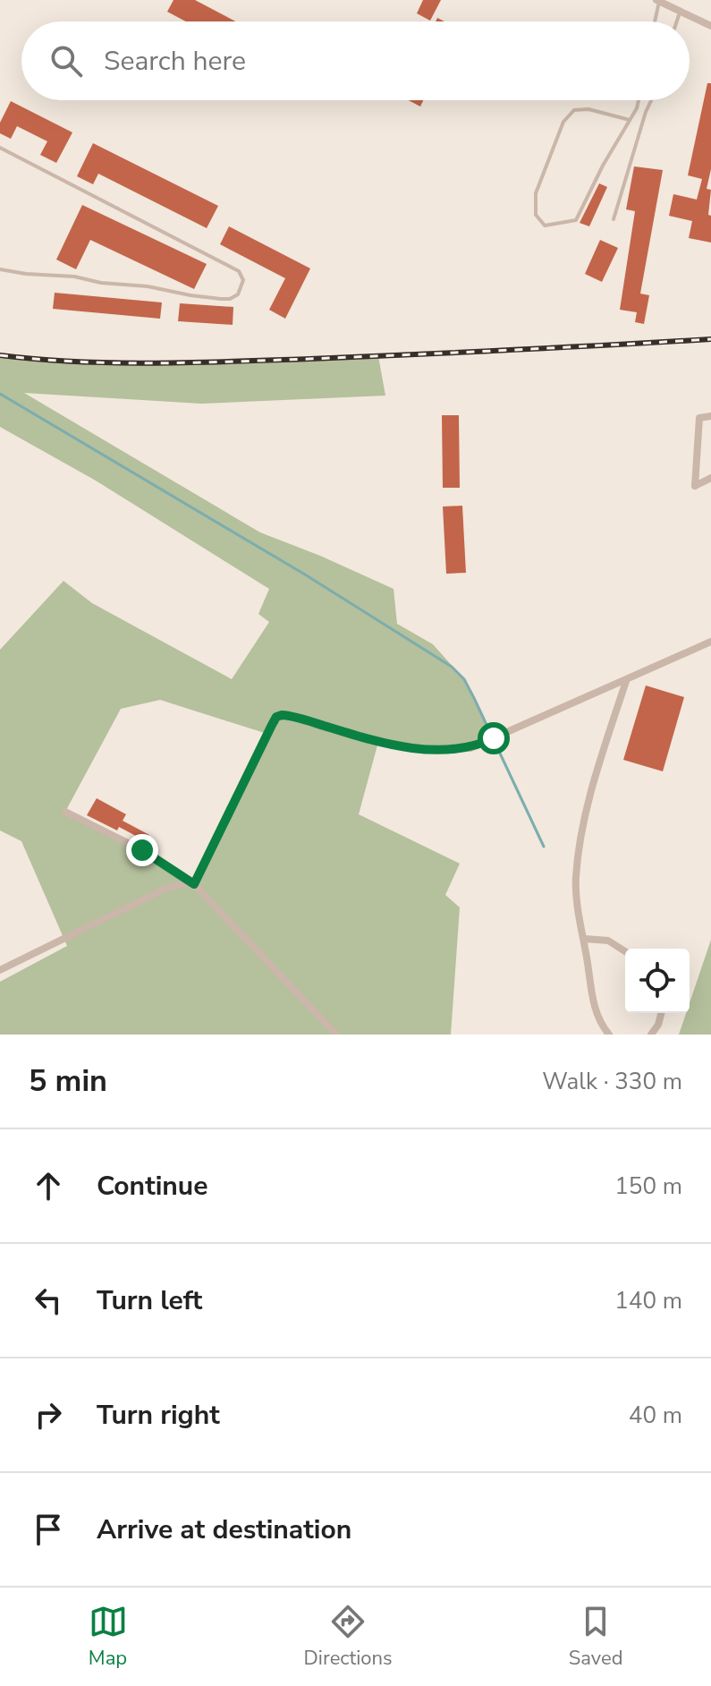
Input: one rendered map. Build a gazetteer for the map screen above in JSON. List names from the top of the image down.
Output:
{
  "page": {
    "search": "Search here",
    "heading": ["5 min", "Walk · 330 m"],
    "list": [
      ["Continue", "150 m"],
      ["Turn left", "140 m"],
      ["Turn right", "40 m"],
      "Arrive at destination"
    ],
    "nav": ["Map", "Directions", "Saved"]
  }
}
